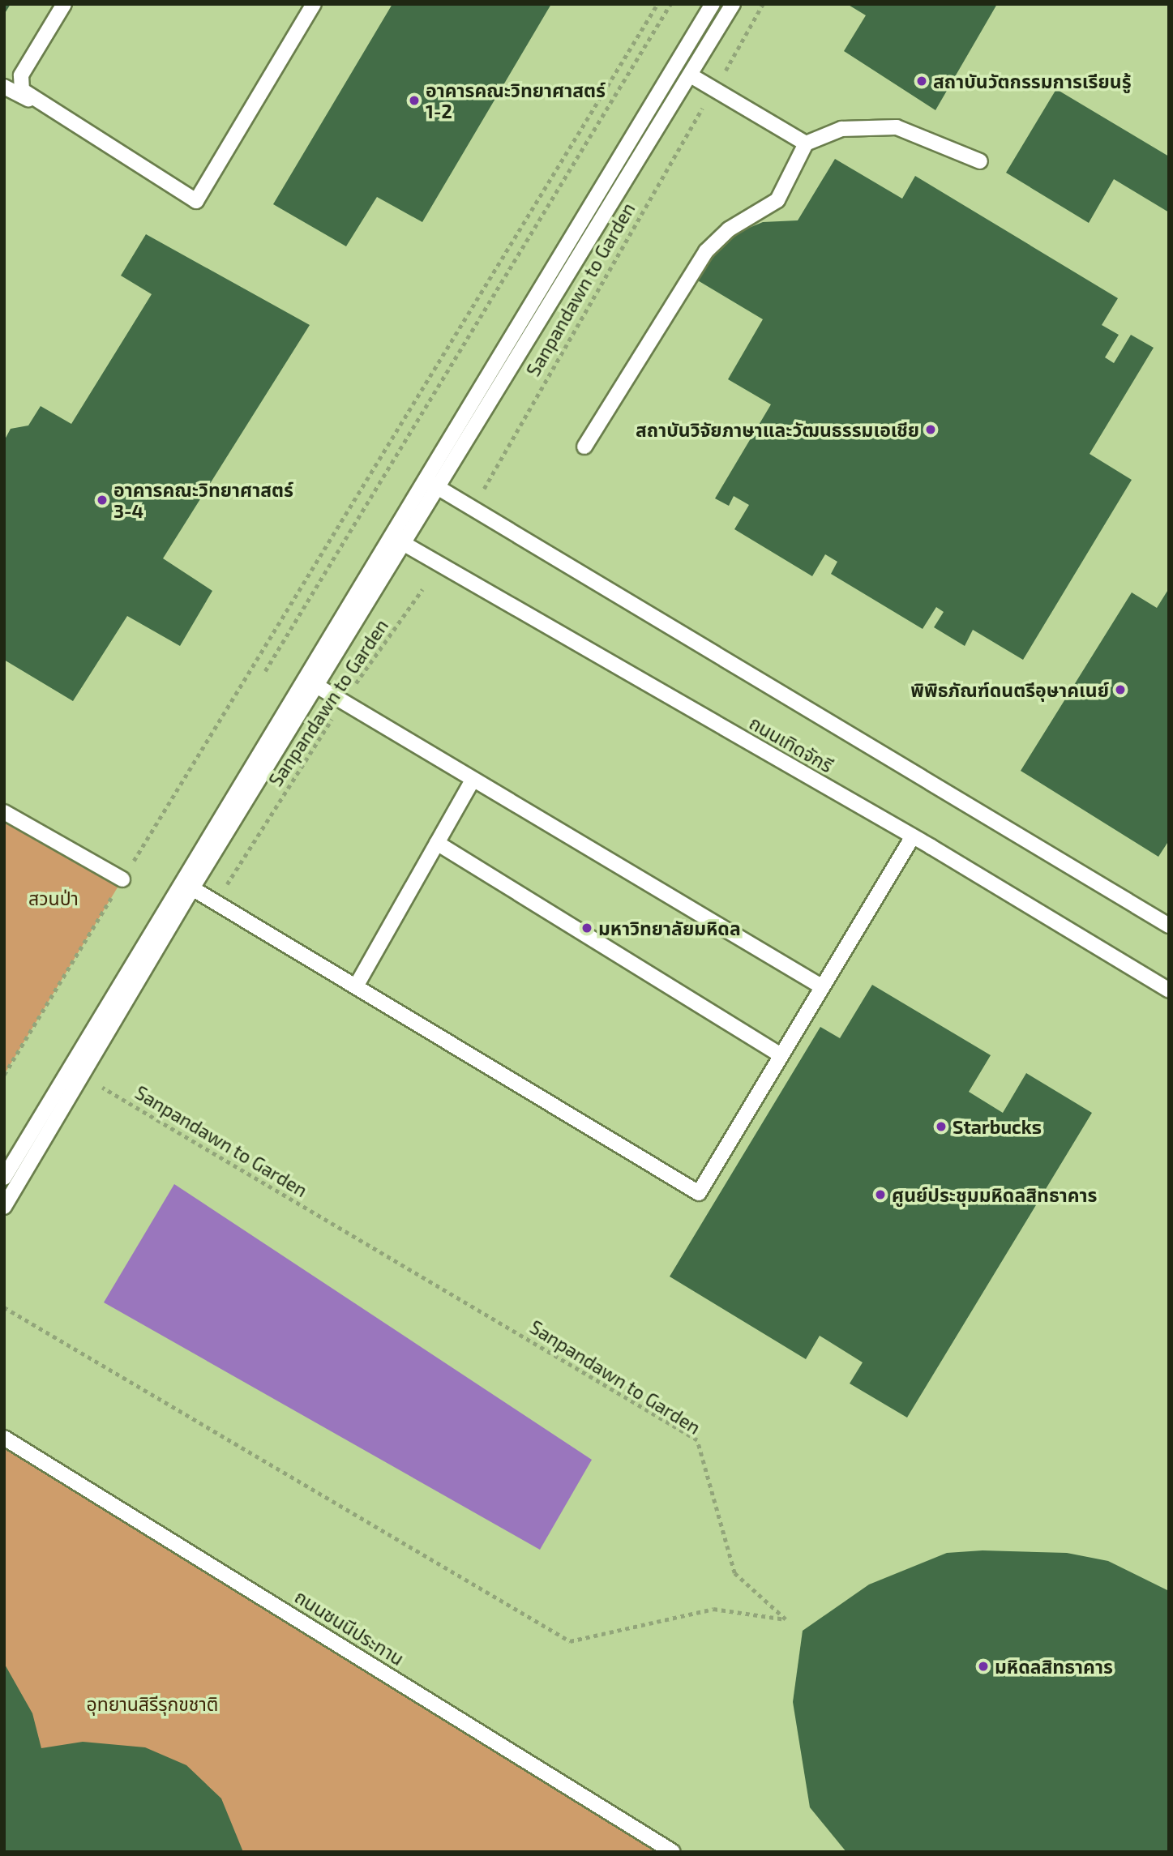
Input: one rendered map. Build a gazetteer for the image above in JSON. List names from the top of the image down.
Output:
{
  "streets": {
    "lane": ["ถนนเทิดจักรี", "ถนนชนนีประทาน"],
    "path": ["Sanpandawn to Garden"]
  },
  "parks": ["สวนป่า", "อุทยานสิรีรุกขชาติ"],
  "places": [
    "สถาบันวัตกรรมการเรียนรู้",
    "อาคารคณะวิทยาศาสตร์ 1-2",
    "สถาบันวิจัยภาษาและวัฒนธรรมเอเชีย",
    "อาคารคณะวิทยาศาสตร์ 3-4",
    "พิพิธภัณฑ์ดนตรีอุษาคเนย์",
    "มหาวิทยาลัยมหิดล",
    "Starbucks",
    "ศูนย์ประชุมมหิดลสิทธาคาร",
    "มหิดลสิทธาคาร"
  ]
}
